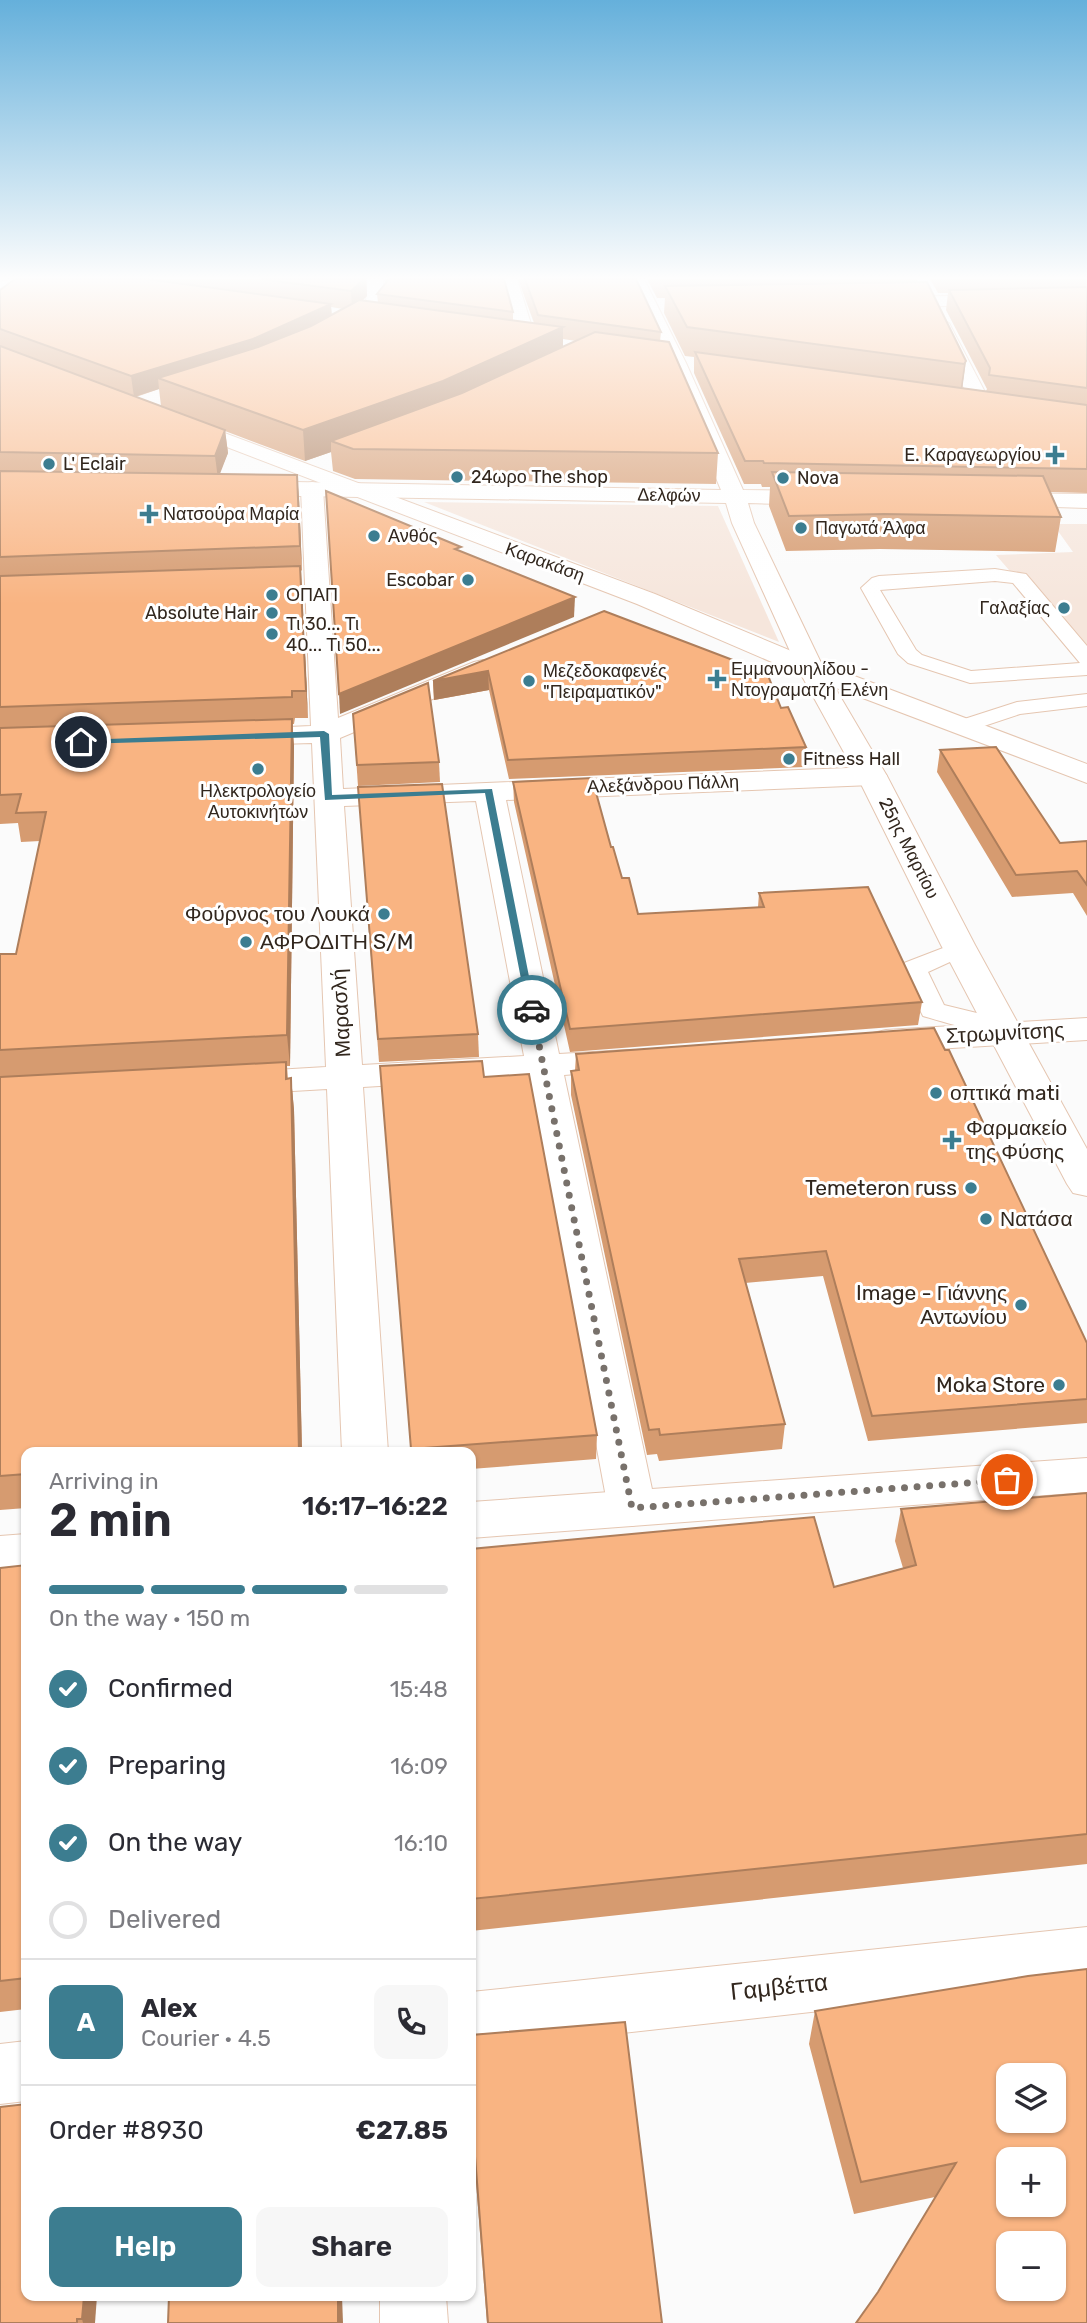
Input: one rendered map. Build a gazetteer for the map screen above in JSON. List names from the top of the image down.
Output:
{
  "streets": {
    "street": [
      "Δελφών",
      "Καρακάση",
      "Αλεξάνδρου Πάλλη",
      "25ης Μαρτίου",
      "Μαρασλή",
      "Στρωμνίτσης",
      "Γαμβέττα"
    ]
  },
  "crossings": [
    ["Δελφών", "Καρακάση"],
    ["Δελφών", "25ης Μαρτίου"],
    ["Δελφών", "Μαρασλή"],
    ["Καρακάση", "25ης Μαρτίου"],
    ["Αλεξάνδρου Πάλλη", "25ης Μαρτίου"],
    ["Αλεξάνδρου Πάλλη", "Μαρασλή"],
    ["25ης Μαρτίου", "Στρωμνίτσης"]
  ],
  "places": {
    "health": [
      "E. Καραγεωργίου",
      "Νατσούρα Μαρία",
      "Εμμανουηλίδου - Ντογραματζή Ελένη",
      "Φαρμακείο της Φύσης"
    ],
    "other": [
      "L' Eclair",
      "24ωρο The shop",
      "Nova",
      "Παγωτά Άλφα",
      "Ανθός",
      "Escobar",
      "ΟΠΑΠ",
      "Γαλαξίας",
      "Absolute Hair",
      "Τι 30... Τι 40... Τι 50...",
      "Μεζεδοκαφενές \"Πειραματικόν\"",
      "Fitness Hall",
      "Ηλεκτρολογείο Αυτοκινήτων",
      "Φούρνος του Λουκά",
      "ΑΦΡΟΔΙΤΗ S/M",
      "οπτικά mati",
      "Temeteron russ",
      "Νατάσα",
      "Image - Γιάννης Αντωνίου",
      "Moka Store"
    ]
  },
  "page": {
    "heading": ["2 min", "Arriving in", "16:17–16:22"],
    "panel": [
      "Alex",
      "Courier · 4.5",
      "Order #8930",
      "€27.85"
    ],
    "bar": "On the way · 150 m",
    "list": [
      ["Confirmed", "15:48"],
      ["Preparing", "16:09"],
      ["On the way", "16:10"],
      "Delivered"
    ],
    "round": "A",
    "map_buttons": ["+", "−"],
    "buttons": ["Help", "Share"]
  }
}
